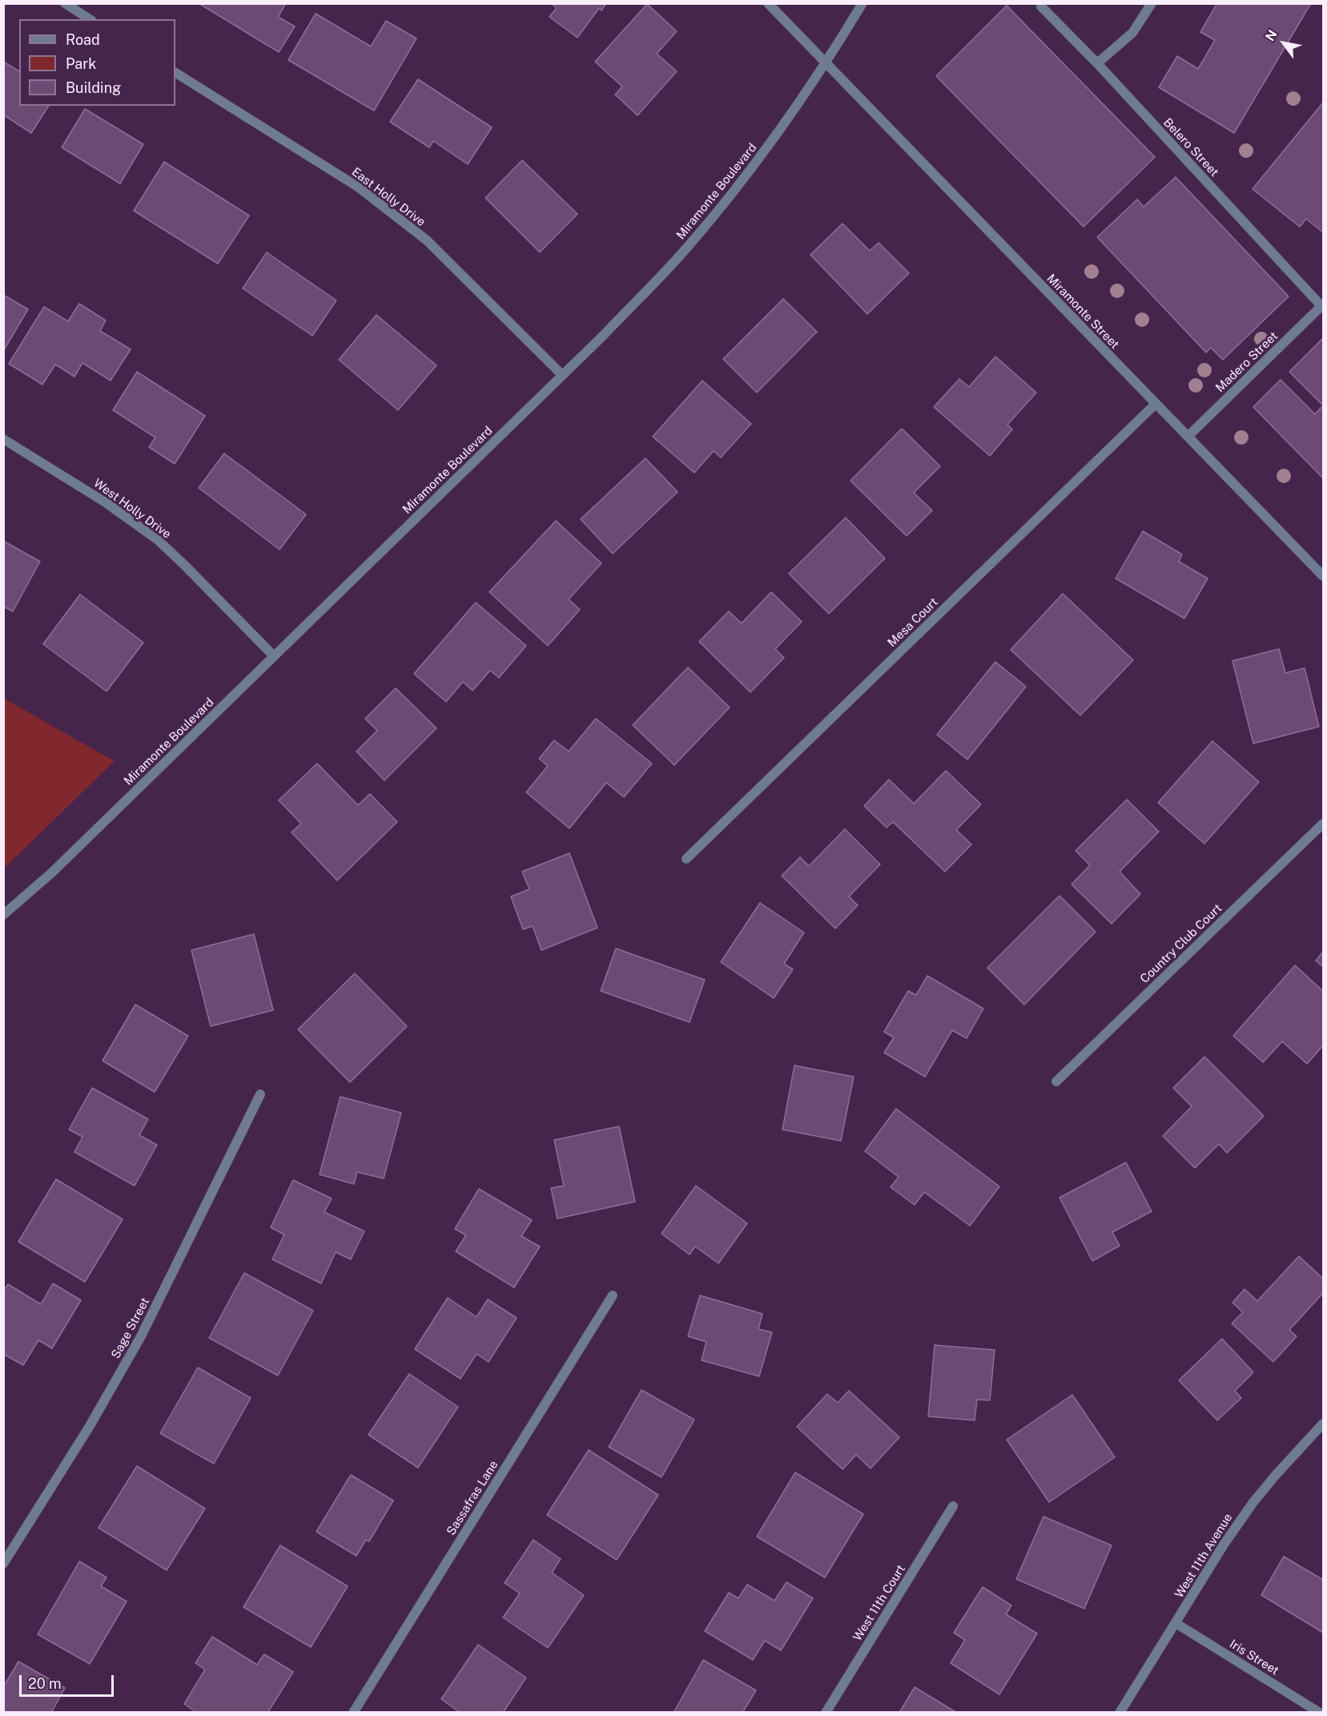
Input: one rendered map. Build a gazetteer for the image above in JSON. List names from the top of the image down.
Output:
{
  "streets": {
    "street": [
      "Belero Street",
      "Miramonte Boulevard",
      "East Holly Drive",
      "Miramonte Street",
      "Madero Street",
      "West Holly Drive",
      "Mesa Court",
      "Country Club Court",
      "Sage Street",
      "Sassafras Lane",
      "West 11th Avenue",
      "West 11th Court",
      "Iris Street"
    ]
  },
  "crossings": [
    ["Belero Street", "Madero Street"],
    ["Miramonte Boulevard", "East Holly Drive"],
    ["Miramonte Boulevard", "Miramonte Street"],
    ["Miramonte Boulevard", "West Holly Drive"],
    ["Miramonte Street", "Madero Street"],
    ["Miramonte Street", "Mesa Court"],
    ["West 11th Avenue", "Iris Street"]
  ],
  "legend": ["Road", "Park", "Building"],
  "scale_bar": "20 m",
  "north": "top left"
}
